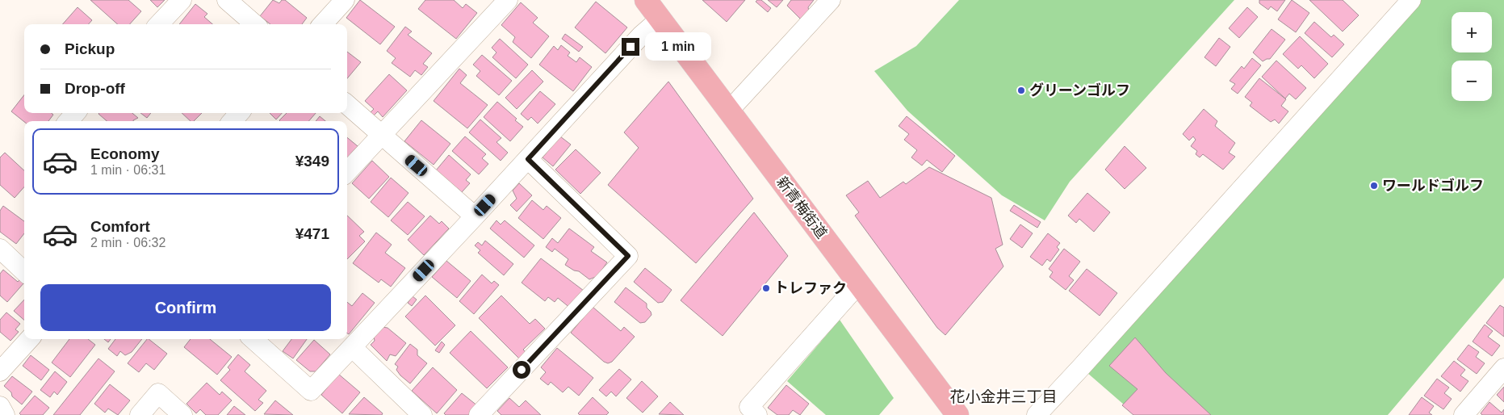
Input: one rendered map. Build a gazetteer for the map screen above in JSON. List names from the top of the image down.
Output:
{
  "streets": {
    "main road": ["新青梅街道"]
  },
  "districts": ["花小金井三丁目"],
  "places": ["グリーンゴルフ", "ワールドゴルフ", "トレファク"],
  "page": {
    "map_buttons": ["+", "−"],
    "banner": ["Pickup", "Drop-off"],
    "bubble": "1 min",
    "list": [
      {
        "name": "Economy",
        "note": "1 min · 06:31",
        "value": "¥349"
      },
      {
        "name": "Comfort",
        "note": "2 min · 06:32",
        "value": "¥471"
      }
    ],
    "buttons": "Confirm"
  }
}
